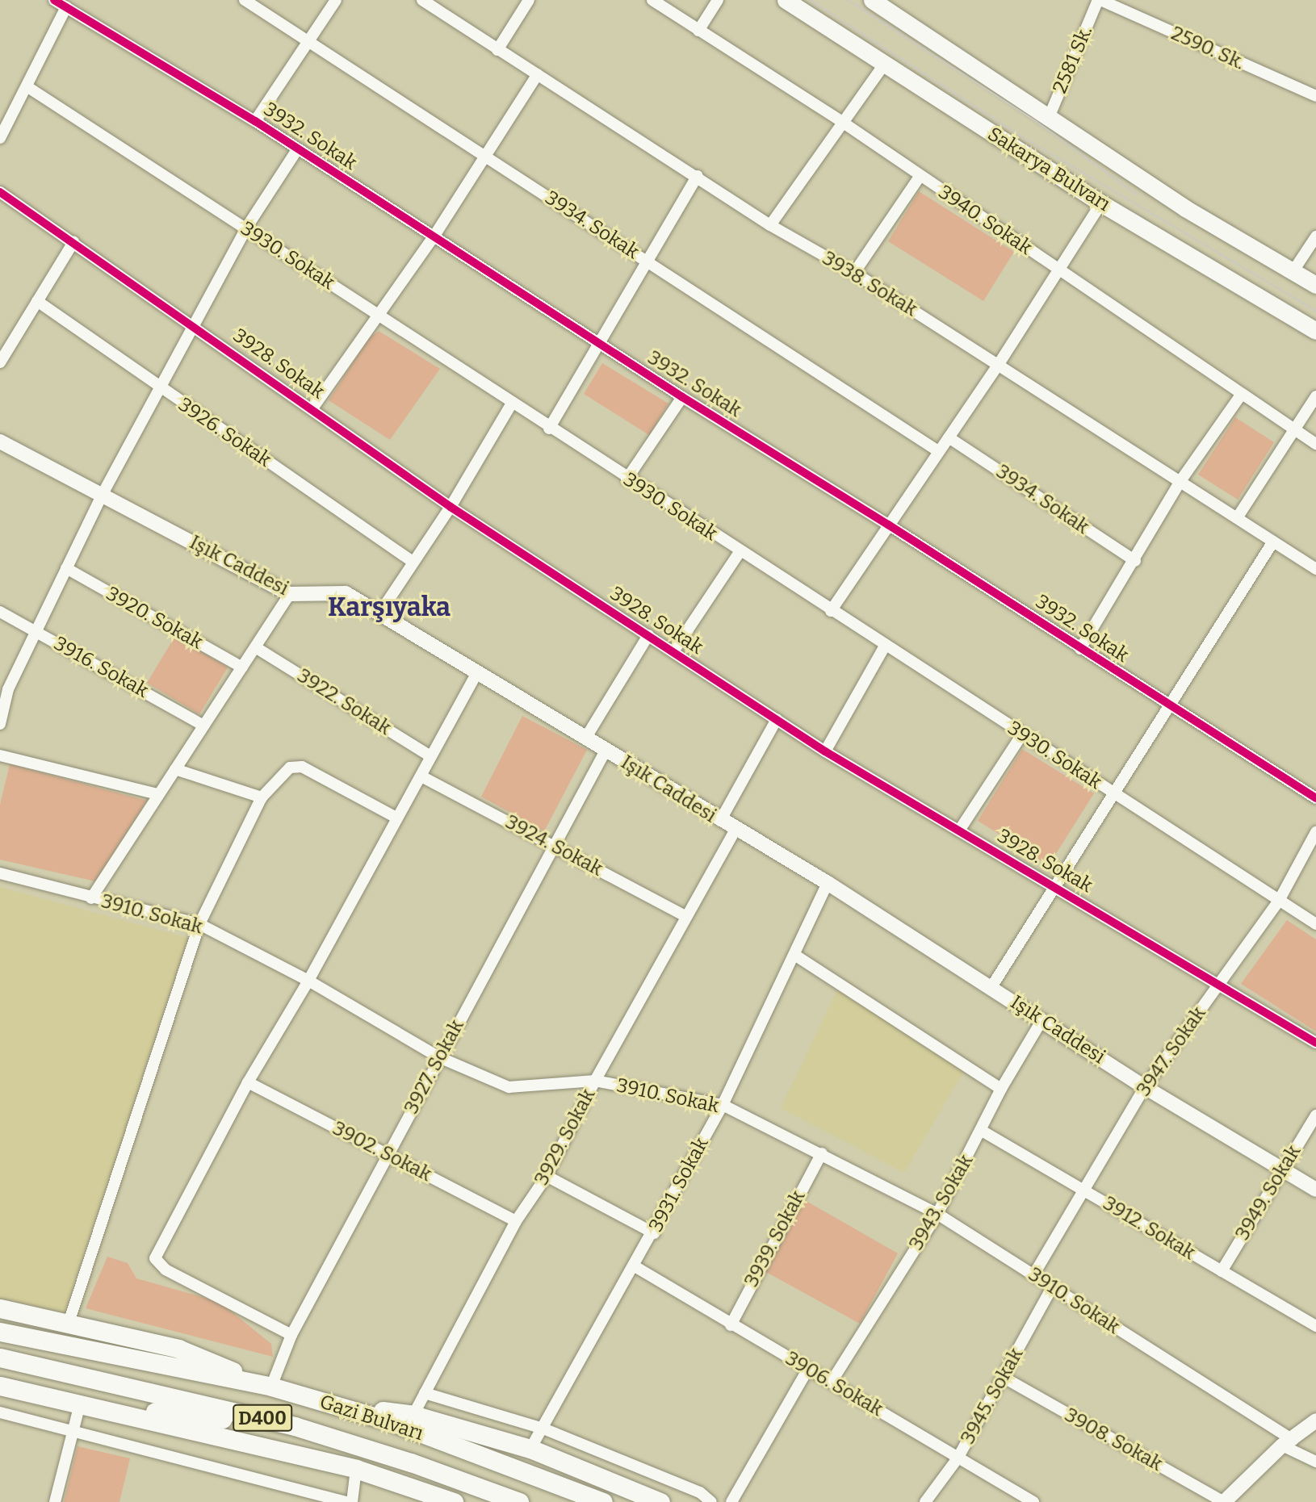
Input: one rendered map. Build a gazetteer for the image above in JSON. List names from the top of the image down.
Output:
{
  "streets": {
    "highway": ["D400", "Gazi Bulvarı"],
    "main road": ["Sakarya Bulvarı"],
    "street": [
      "2590. Sk.",
      "2581 Sk.",
      "3932. Sokak",
      "3940. Sokak",
      "3934. Sokak",
      "3930. Sokak",
      "3938. Sokak",
      "3928. Sokak",
      "3926. Sokak",
      "Işık Caddesi",
      "3920. Sokak",
      "3916. Sokak",
      "3922. Sokak",
      "3924. Sokak",
      "3910. Sokak",
      "3947. Sokak",
      "3927. Sokak",
      "3929. Sokak",
      "3902. Sokak",
      "3931. Sokak",
      "3949. Sokak",
      "3943. Sokak",
      "3912. Sokak",
      "3939. Sokak",
      "3906. Sokak",
      "3945. Sokak",
      "3908. Sokak"
    ]
  },
  "crossings": [
    ["2590. Sk.", "2581 Sk."],
    ["2581 Sk.", "Sakarya Bulvarı"],
    ["3930. Sokak", "3947. Sokak"],
    ["3928. Sokak", "3947. Sokak"],
    ["Işık Caddesi", "3947. Sokak"],
    ["Işık Caddesi", "3927. Sokak"],
    ["Işık Caddesi", "3929. Sokak"],
    ["Işık Caddesi", "3931. Sokak"],
    ["Işık Caddesi", "3949. Sokak"],
    ["Işık Caddesi", "3943. Sokak"],
    ["3924. Sokak", "3927. Sokak"],
    ["3924. Sokak", "3929. Sokak"],
    ["3910. Sokak", "3947. Sokak"],
    ["3910. Sokak", "3927. Sokak"],
    ["3910. Sokak", "3929. Sokak"],
    ["3910. Sokak", "3931. Sokak"],
    ["3910. Sokak", "3943. Sokak"],
    ["3910. Sokak", "3939. Sokak"],
    ["3910. Sokak", "3945. Sokak"],
    ["3947. Sokak", "3912. Sokak"],
    ["3927. Sokak", "3902. Sokak"],
    ["3927. Sokak", "Gazi Bulvarı"],
    ["3929. Sokak", "3902. Sokak"],
    ["3931. Sokak", "3906. Sokak"],
    ["3949. Sokak", "3912. Sokak"],
    ["3943. Sokak", "3912. Sokak"],
    ["3943. Sokak", "3906. Sokak"],
    ["3939. Sokak", "3906. Sokak"],
    ["3906. Sokak", "3945. Sokak"],
    ["3945. Sokak", "3908. Sokak"]
  ],
  "districts": ["Karşıyaka"]
}
